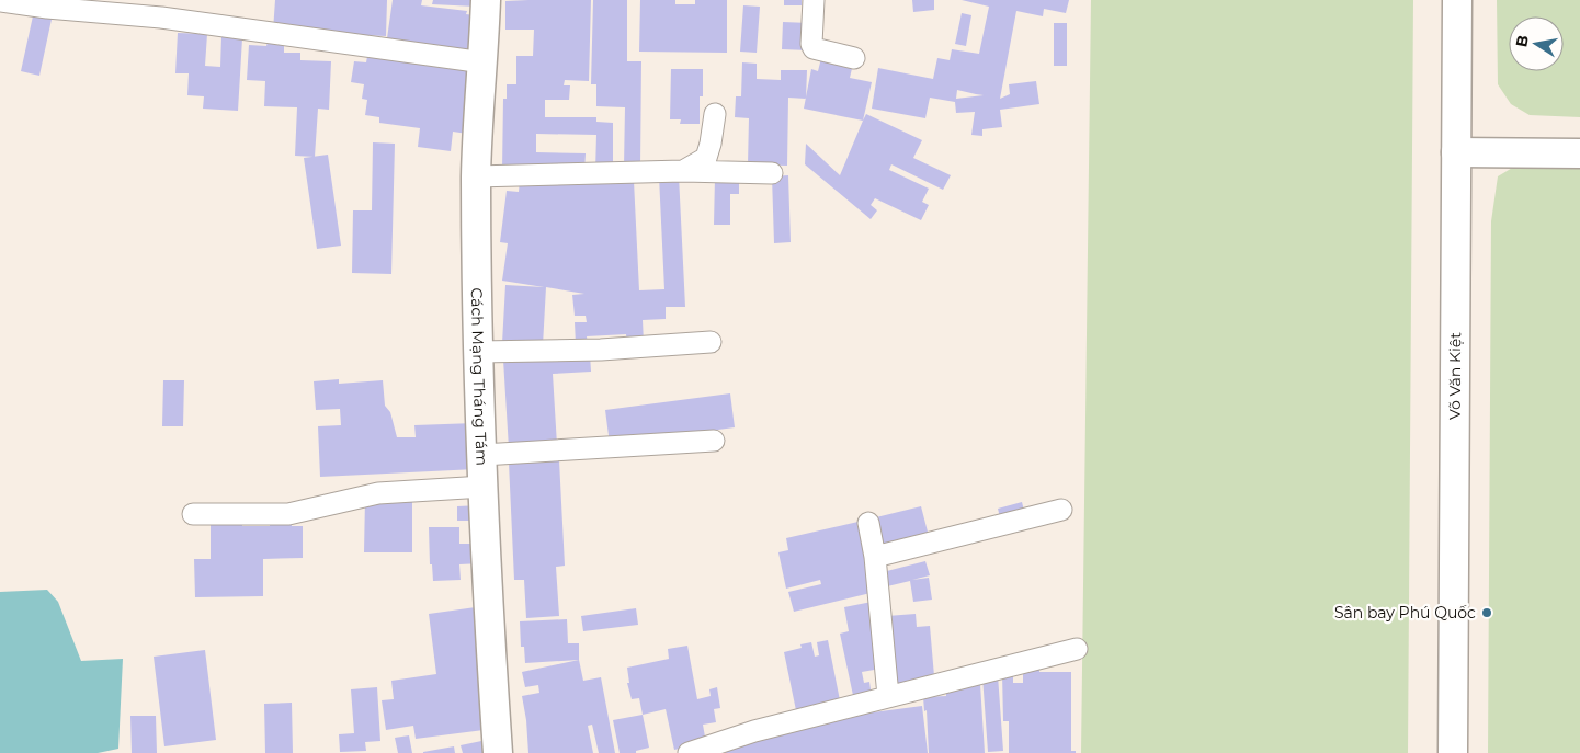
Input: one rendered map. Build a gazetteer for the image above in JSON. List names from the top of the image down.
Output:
{
  "streets": {
    "street": ["Cách Mạng Tháng Tám", "Võ Văn Kiệt"]
  },
  "places": ["Sân bay Phú Quốc"],
  "north": "left"
}
